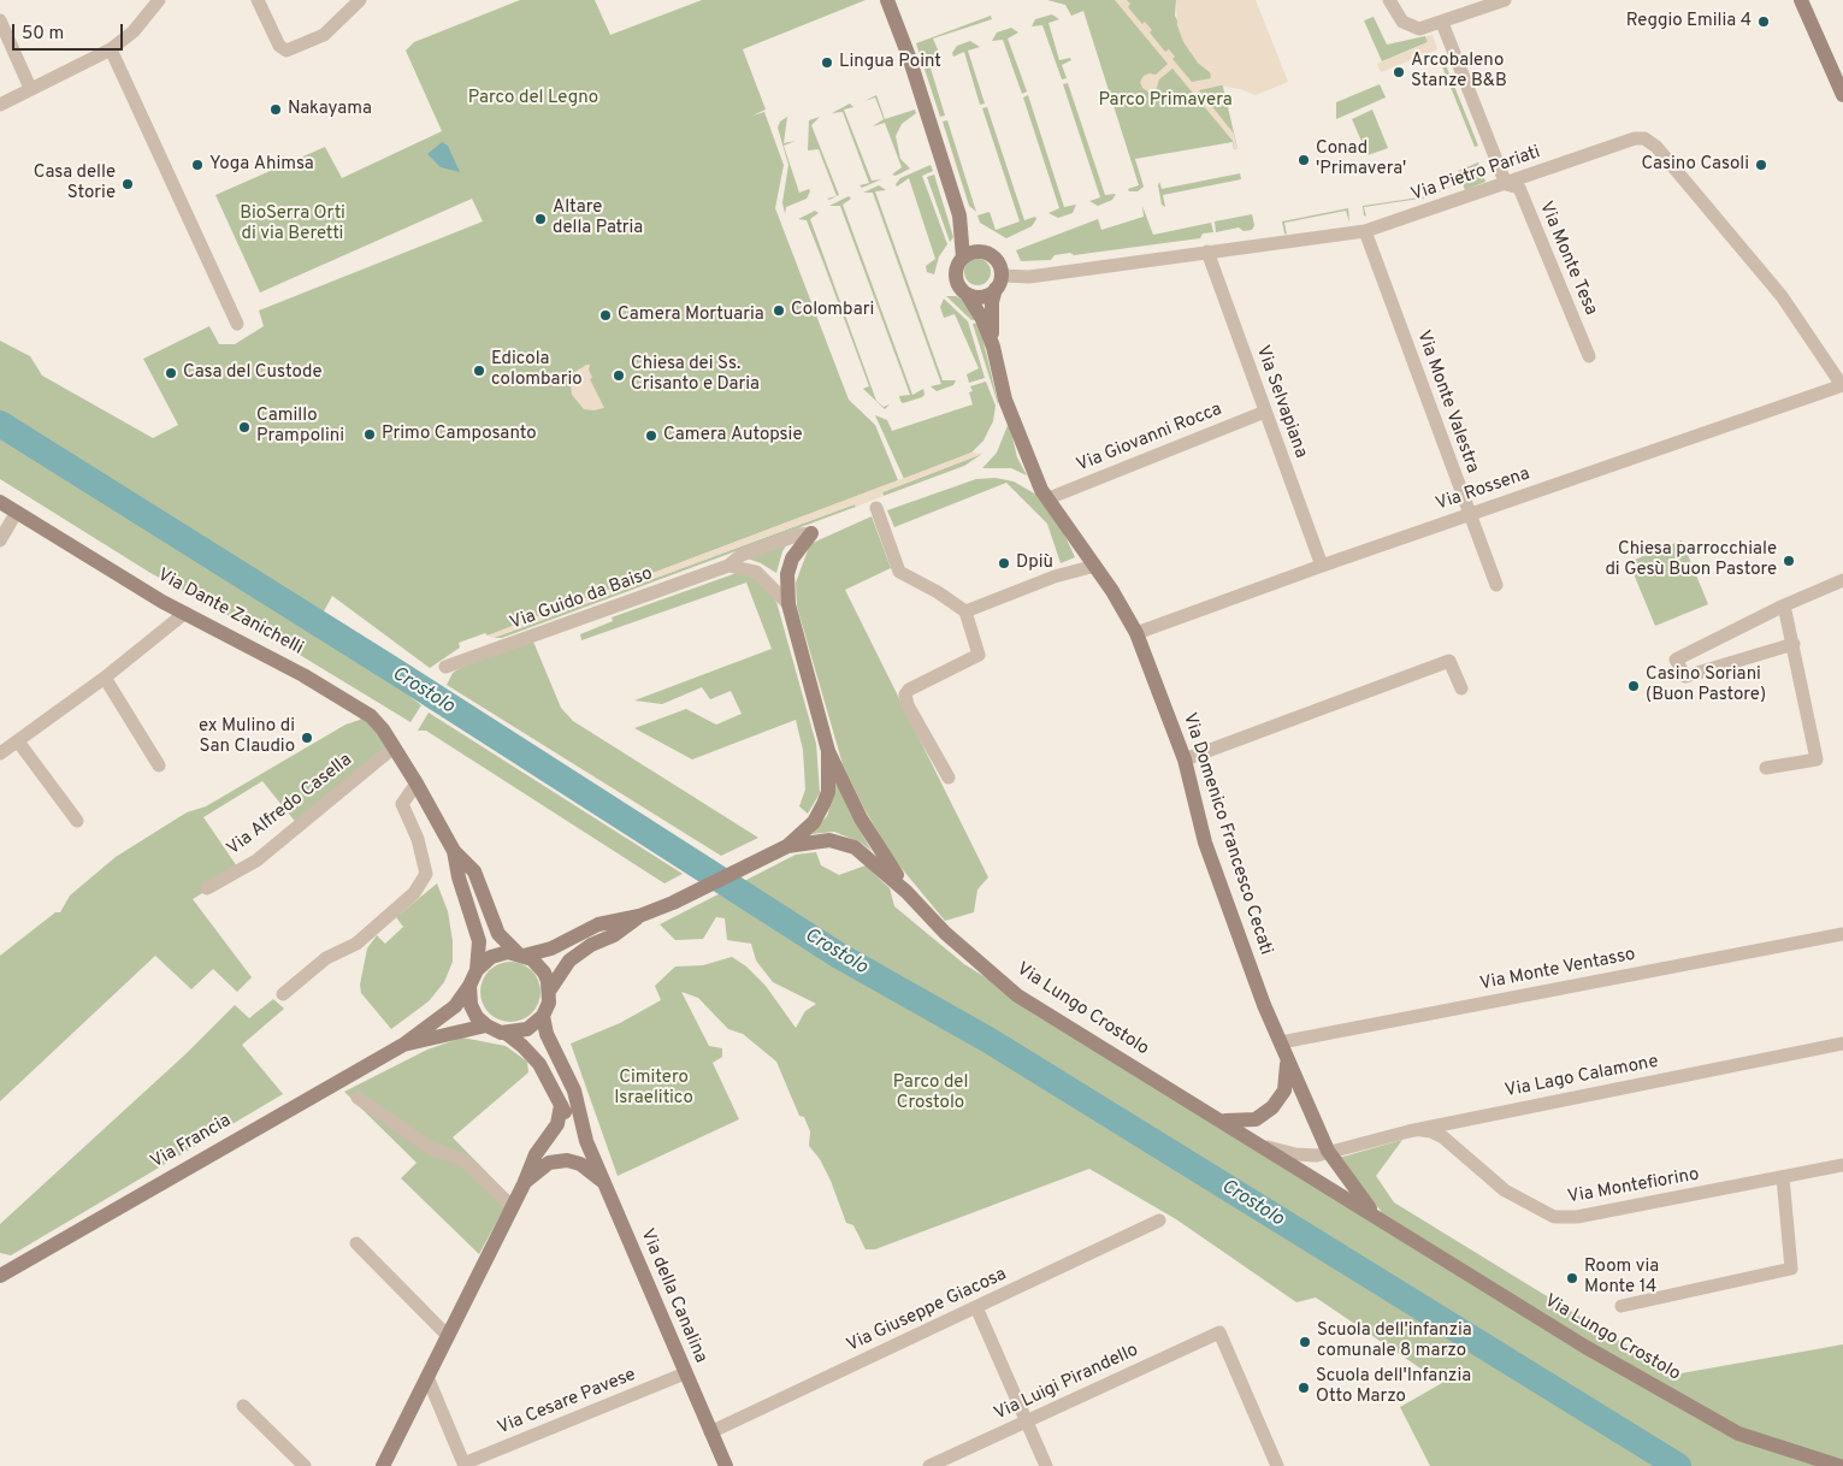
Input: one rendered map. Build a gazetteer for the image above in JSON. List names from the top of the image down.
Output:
{
  "streets": {
    "street": [
      "Via Pietro Pariati",
      "Via Monte Tesa",
      "Via Selvapiana",
      "Via Monte Valestra",
      "Via Giovanni Rocca",
      "Via Rossena",
      "Via Guido da Baiso",
      "Via Dante Zanichelli",
      "Via Alfredo Casella",
      "Via Domenico Francesco Cecati",
      "Via Monte Ventasso",
      "Via Lungo Crostolo",
      "Via Lago Calamone",
      "Via Francia",
      "Via Montefiorino",
      "Via della Canalina",
      "Via Giuseppe Giacosa",
      "Via Luigi Pirandello",
      "Via Cesare Pavese"
    ]
  },
  "crossings": [
    ["Via Pietro Pariati", "Via Monte Tesa"],
    ["Via Pietro Pariati", "Via Selvapiana"],
    ["Via Pietro Pariati", "Via Monte Valestra"],
    ["Via Pietro Pariati", "Via Rossena"],
    ["Via Selvapiana", "Via Giovanni Rocca"],
    ["Via Selvapiana", "Via Rossena"],
    ["Via Monte Valestra", "Via Rossena"],
    ["Via Giovanni Rocca", "Via Domenico Francesco Cecati"],
    ["Via Rossena", "Via Domenico Francesco Cecati"],
    ["Via Guido da Baiso", "Via Lungo Crostolo"],
    ["Via Dante Zanichelli", "Via Alfredo Casella"],
    ["Via Domenico Francesco Cecati", "Via Monte Ventasso"],
    ["Via Domenico Francesco Cecati", "Via Lungo Crostolo"],
    ["Via Domenico Francesco Cecati", "Via Lago Calamone"],
    ["Via Lungo Crostolo", "Via Lago Calamone"],
    ["Via Lago Calamone", "Via Montefiorino"],
    ["Via Francia", "Via della Canalina"],
    ["Via della Canalina", "Via Giuseppe Giacosa"],
    ["Via della Canalina", "Via Cesare Pavese"]
  ],
  "water": ["Crostolo"],
  "parks": [
    "Parco del Legno",
    "Parco Primavera",
    "BioSerra Orti di via Beretti",
    "Cimitero Israelitico",
    "Parco del Crostolo"
  ],
  "places": [
    "Reggio Emilia 4",
    "Lingua Point",
    "Arcobaleno Stanze B&B",
    "Nakayama",
    "Conad 'Primavera'",
    "Yoga Ahimsa",
    "Casino Casoli",
    "Casa delle Storie",
    "Altare della Patria",
    "Colombari",
    "Camera Mortuaria",
    "Edicola colombario",
    "Casa del Custode",
    "Chiesa dei Ss. Crisanto e Daria",
    "Camillo Prampolini",
    "Primo Camposanto",
    "Camera Autopsie",
    "Chiesa parrocchiale di Gesù Buon Pastore",
    "Dpiù",
    "Casino Soriani (Buon Pastore)",
    "ex Mulino di San Claudio",
    "Room via Monte 14",
    "Scuola dell'infanzia comunale 8 marzo",
    "Scuola dell'Infanzia Otto Marzo"
  ],
  "scale_bar": "50 m"
}
